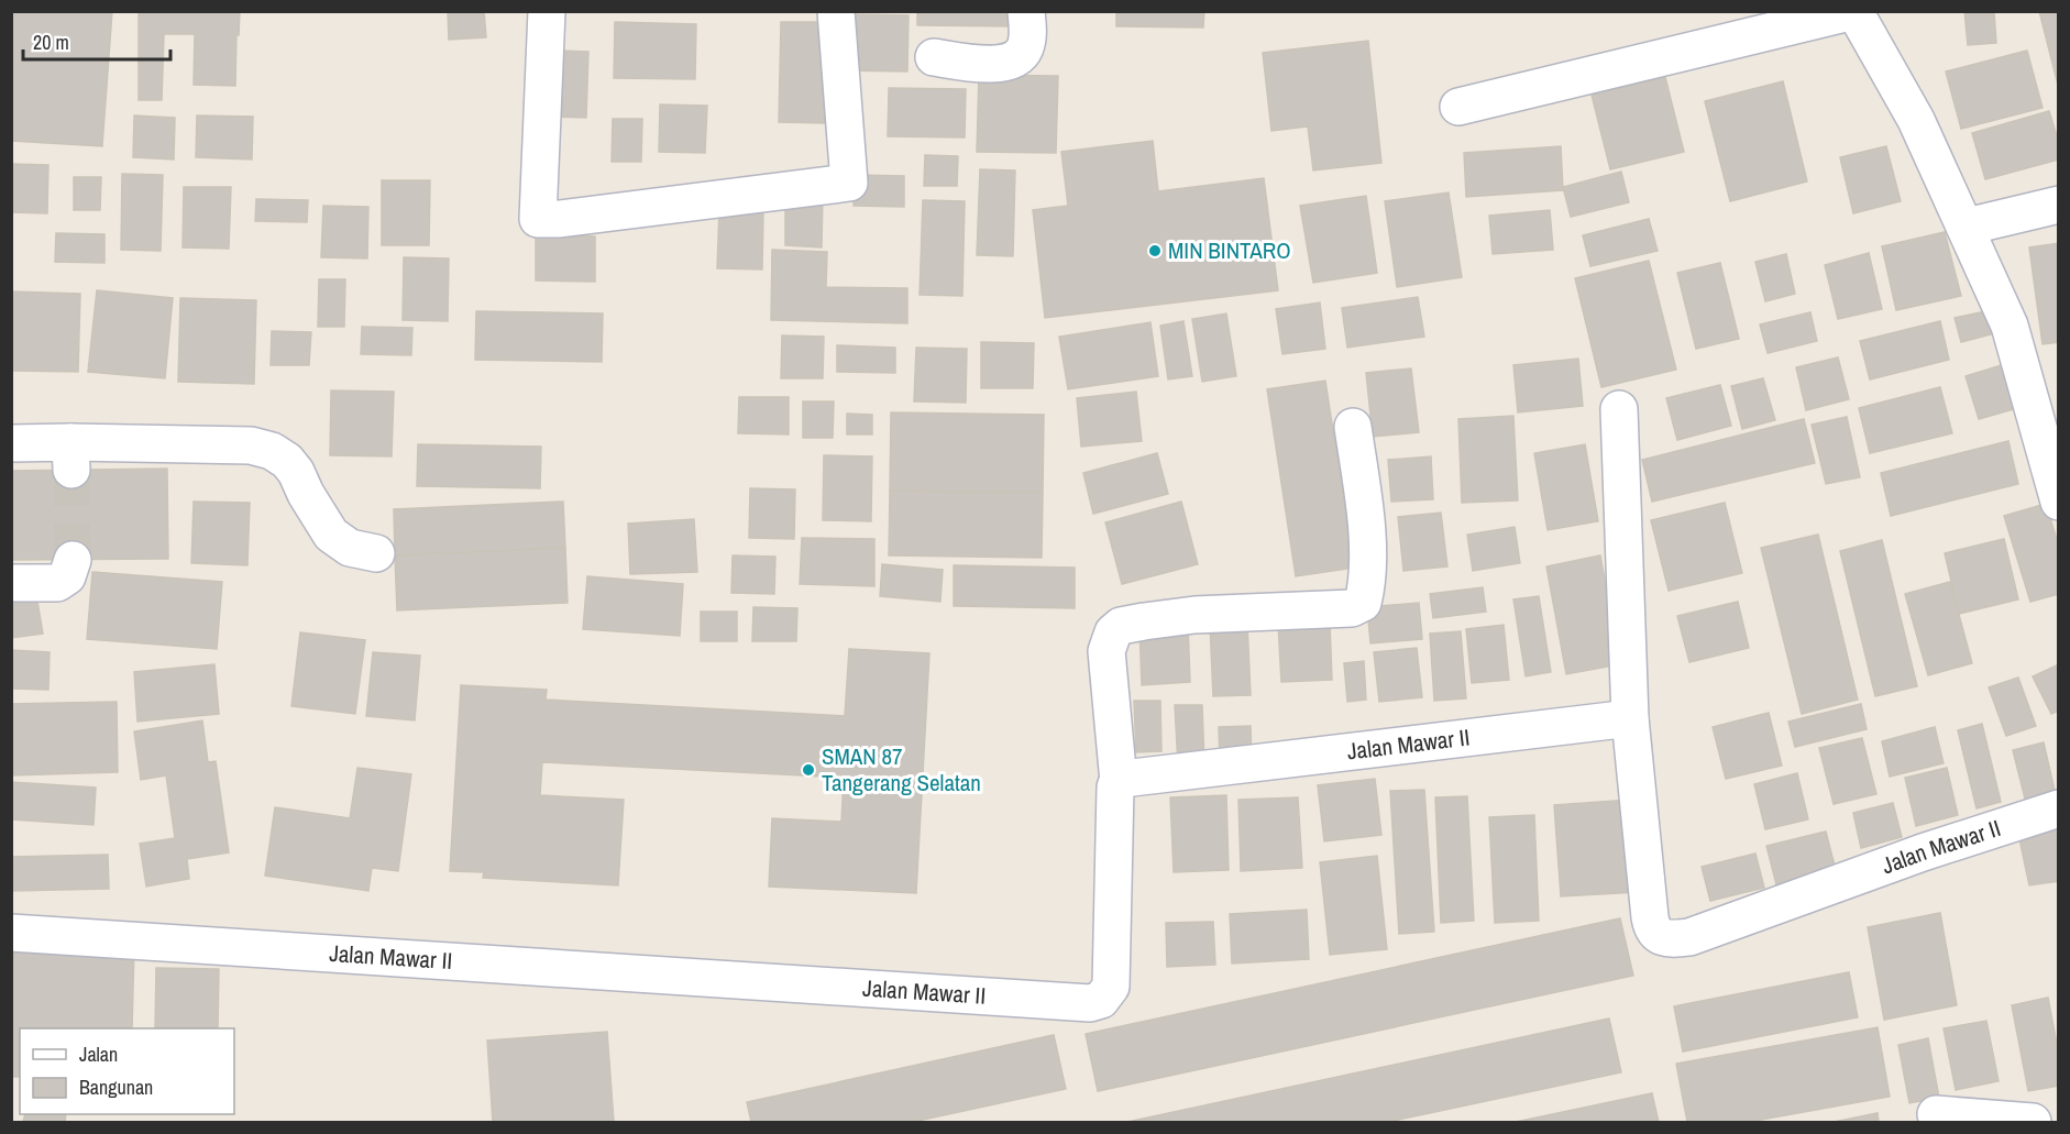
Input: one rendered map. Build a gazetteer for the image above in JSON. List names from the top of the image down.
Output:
{
  "streets": {
    "street": ["Jalan Mawar II"]
  },
  "places": ["MIN BINTARO", "SMAN 87 Tangerang Selatan"],
  "legend": ["Jalan", "Bangunan"],
  "scale_bar": "20 m"
}
